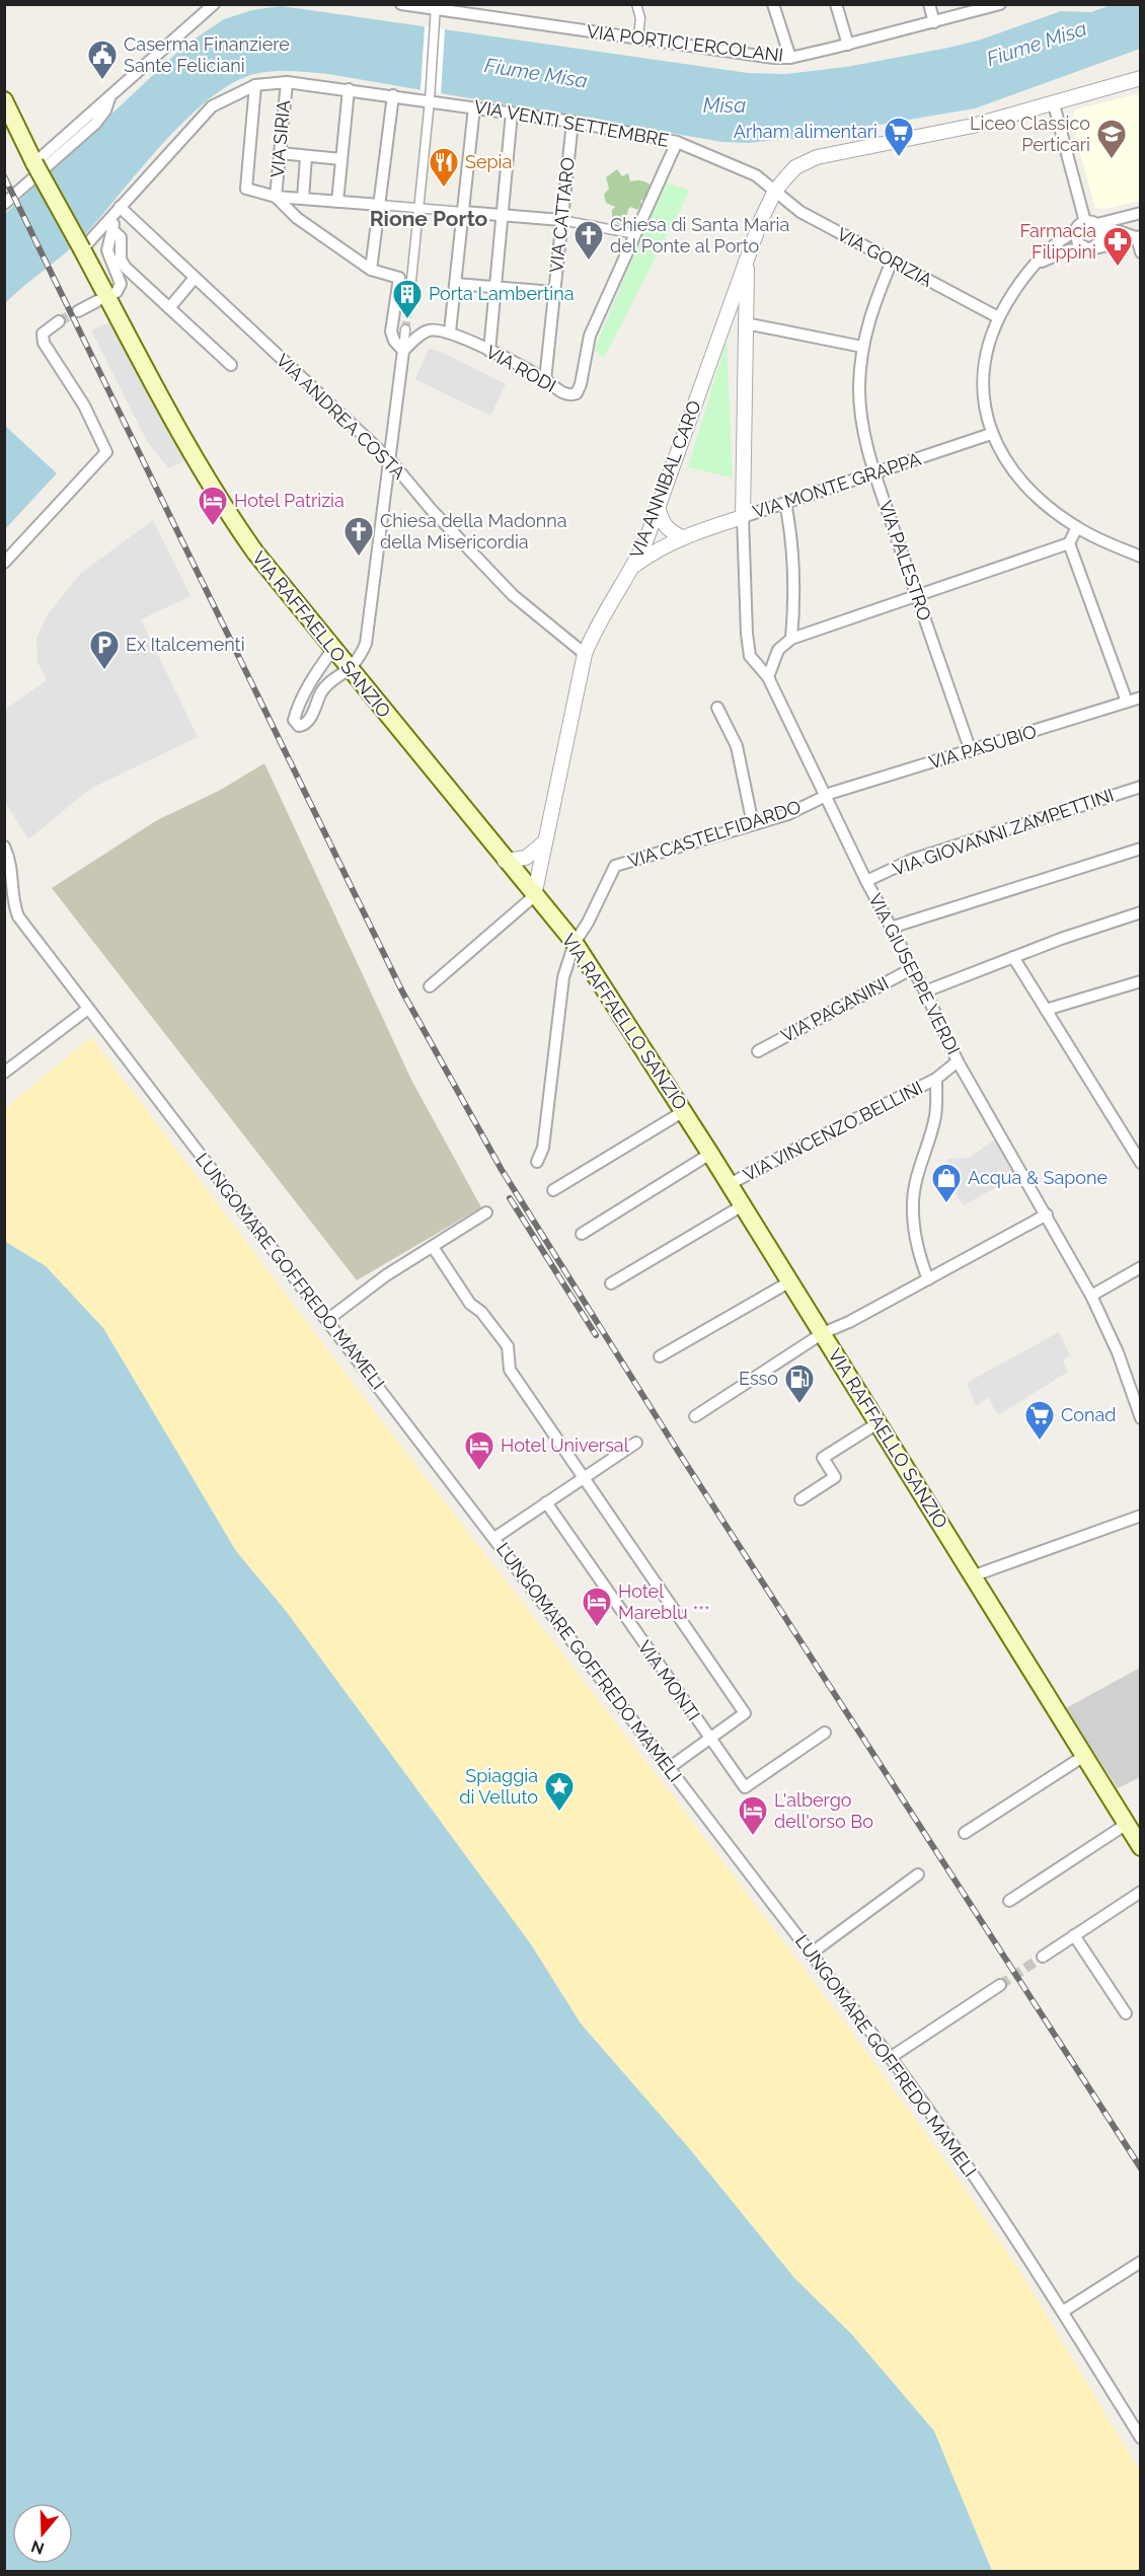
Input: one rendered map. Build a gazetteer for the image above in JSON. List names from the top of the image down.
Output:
{
  "streets": {
    "main road": ["VIA RAFFAELLO SANZIO"],
    "street": [
      "VIA PORTICI ERCOLANI",
      "VIA VENTI SETTEMBRE",
      "VIA SIRIA",
      "VIA CATTARO",
      "VIA GORIZIA",
      "VIA RODI",
      "VIA ANDREA COSTA",
      "VIA ANNIBAL CARO",
      "VIA MONTE GRAPPA",
      "VIA PALESTRO",
      "VIA PASUBIO",
      "VIA GIOVANNI ZAMPETTINI",
      "VIA CASTELFIDARDO",
      "VIA GIUSEPPE VERDI",
      "VIA PAGANINI",
      "VIA VINCENZO BELLINI",
      "LUNGOMARE GOFFREDO MAMELI",
      "VIA MONTI"
    ]
  },
  "crossings": [
    ["VIA VENTI SETTEMBRE", "VIA SIRIA"],
    ["VIA VENTI SETTEMBRE", "VIA CATTARO"],
    ["VIA VENTI SETTEMBRE", "VIA GORIZIA"],
    ["VIA VENTI SETTEMBRE", "VIA RODI"],
    ["VIA VENTI SETTEMBRE", "VIA ANNIBAL CARO"],
    ["VIA CATTARO", "VIA RODI"],
    ["VIA GORIZIA", "VIA ANNIBAL CARO"],
    ["VIA GORIZIA", "VIA PALESTRO"],
    ["VIA ANDREA COSTA", "VIA ANNIBAL CARO"],
    ["VIA ANNIBAL CARO", "VIA MONTE GRAPPA"],
    ["VIA ANNIBAL CARO", "VIA RAFFAELLO SANZIO"],
    ["VIA MONTE GRAPPA", "VIA PALESTRO"],
    ["VIA MONTE GRAPPA", "VIA GIUSEPPE VERDI"],
    ["VIA PALESTRO", "VIA PASUBIO"],
    ["VIA RAFFAELLO SANZIO", "VIA CASTELFIDARDO"],
    ["VIA RAFFAELLO SANZIO", "VIA VINCENZO BELLINI"],
    ["VIA PASUBIO", "VIA CASTELFIDARDO"],
    ["VIA PASUBIO", "VIA GIUSEPPE VERDI"],
    ["VIA GIOVANNI ZAMPETTINI", "VIA GIUSEPPE VERDI"],
    ["VIA CASTELFIDARDO", "VIA GIUSEPPE VERDI"],
    ["VIA GIUSEPPE VERDI", "VIA PAGANINI"],
    ["VIA GIUSEPPE VERDI", "VIA VINCENZO BELLINI"]
  ],
  "districts": ["Rione Porto"],
  "water": ["Fiume Misa", "Misa"],
  "places": {
    "public building": ["Caserma Finanziere Sante Feliciani"],
    "supermarket": ["Arham alimentari", "Conad"],
    "school or university": ["Liceo Classico Perticari"],
    "restaurant": ["Sepia"],
    "church": ["Chiesa di Santa Maria del Ponte al Porto", "Chiesa della Madonna della Misericordia"],
    "pharmacy": ["Farmacia Filippini"],
    "building": ["Porta Lambertina"],
    "hotel": [
      "Hotel Patrizia",
      "Hotel Universal",
      "Hotel Mareblu ***",
      "L'albergo dell'orso Bo"
    ],
    "parking": ["Ex Italcementi"],
    "shop": ["Acqua & Sapone"],
    "fuel station": ["Esso"],
    "place": ["Spiaggia di Velluto"]
  },
  "north": "bottom"
}
